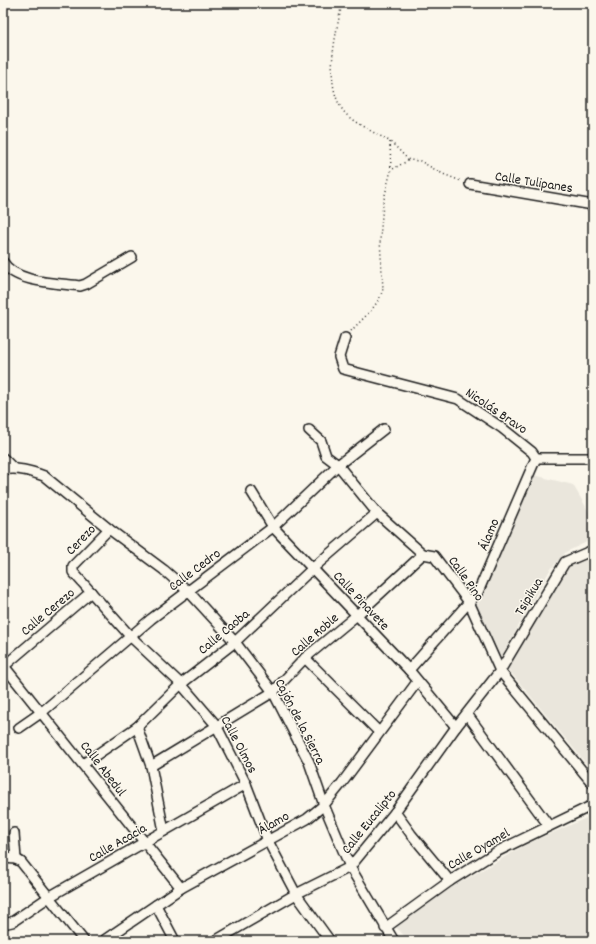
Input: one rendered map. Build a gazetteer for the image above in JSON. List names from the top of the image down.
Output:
{
  "streets": {
    "street": [
      "Calle Tulipanes",
      "Nicolás Bravo",
      "Álamo",
      "Cerezo",
      "Calle Cedro",
      "Calle Pino",
      "Tsipikua",
      "Calle Pinavete",
      "Calle Cerezo",
      "Calle Caoba",
      "Calle Roble",
      "Cajón de la Sierra",
      "Calle Olmos",
      "Calle Abedul",
      "Calle Eucalipto",
      "Calle Acacia",
      "Calle Oyamel"
    ]
  },
  "crossings": [
    ["Nicolás Bravo", "Álamo"],
    ["Álamo", "Calle Pino"],
    ["Álamo", "Calle Pinavete"],
    ["Álamo", "Cajón de la Sierra"],
    ["Álamo", "Calle Olmos"],
    ["Álamo", "Calle Abedul"],
    ["Cerezo", "Cajón de la Sierra"],
    ["Cerezo", "Calle Olmos"],
    ["Calle Cedro", "Calle Pino"],
    ["Calle Cedro", "Calle Pinavete"],
    ["Calle Cedro", "Cajón de la Sierra"],
    ["Calle Cedro", "Calle Olmos"],
    ["Calle Cedro", "Calle Abedul"],
    ["Calle Pino", "Tsipikua"],
    ["Calle Pino", "Calle Caoba"],
    ["Calle Pino", "Calle Roble"],
    ["Calle Pino", "Calle Eucalipto"],
    ["Tsipikua", "Calle Eucalipto"],
    ["Calle Pinavete", "Calle Caoba"],
    ["Calle Pinavete", "Calle Roble"],
    ["Calle Pinavete", "Calle Eucalipto"],
    ["Calle Cerezo", "Calle Olmos"],
    ["Calle Cerezo", "Calle Abedul"],
    ["Calle Caoba", "Cajón de la Sierra"],
    ["Calle Caoba", "Calle Olmos"],
    ["Calle Caoba", "Calle Abedul"],
    ["Calle Roble", "Cajón de la Sierra"],
    ["Calle Roble", "Calle Olmos"],
    ["Cajón de la Sierra", "Calle Eucalipto"],
    ["Cajón de la Sierra", "Calle Oyamel"],
    ["Calle Olmos", "Calle Eucalipto"],
    ["Calle Olmos", "Calle Acacia"],
    ["Calle Abedul", "Calle Acacia"]
  ]
}
